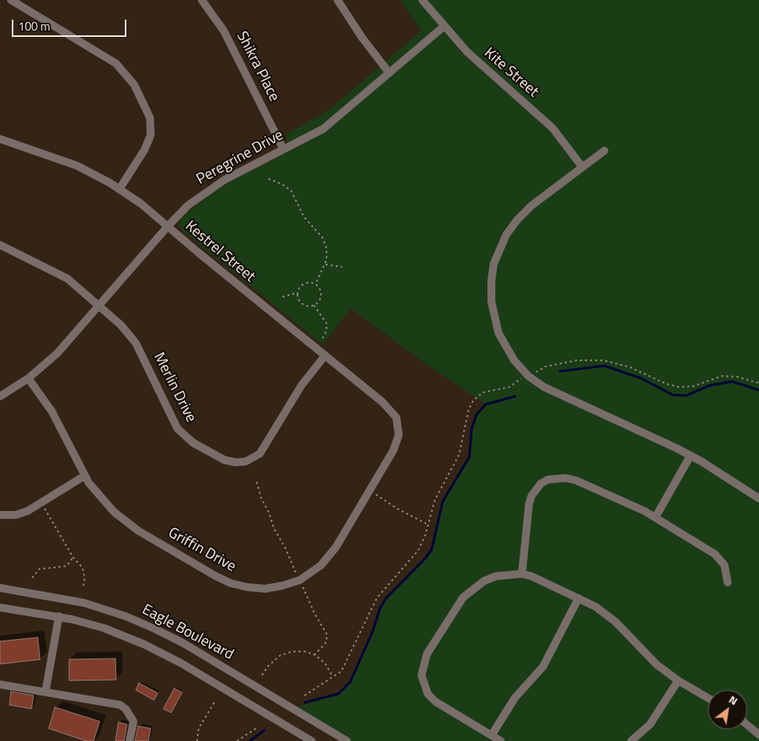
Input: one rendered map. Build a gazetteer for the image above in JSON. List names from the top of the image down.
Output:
{
  "streets": {
    "street": [
      "Shikra Place",
      "Kite Street",
      "Peregrine Drive",
      "Kestrel Street",
      "Merlin Drive",
      "Griffin Drive",
      "Eagle Boulevard"
    ]
  },
  "crossings": [
    ["Shikra Place", "Peregrine Drive"],
    ["Kite Street", "Peregrine Drive"],
    ["Peregrine Drive", "Kestrel Street"],
    ["Peregrine Drive", "Merlin Drive"],
    ["Peregrine Drive", "Griffin Drive"],
    ["Kestrel Street", "Merlin Drive"],
    ["Kestrel Street", "Griffin Drive"]
  ],
  "scale_bar": "100 m",
  "north": "top right"
}
